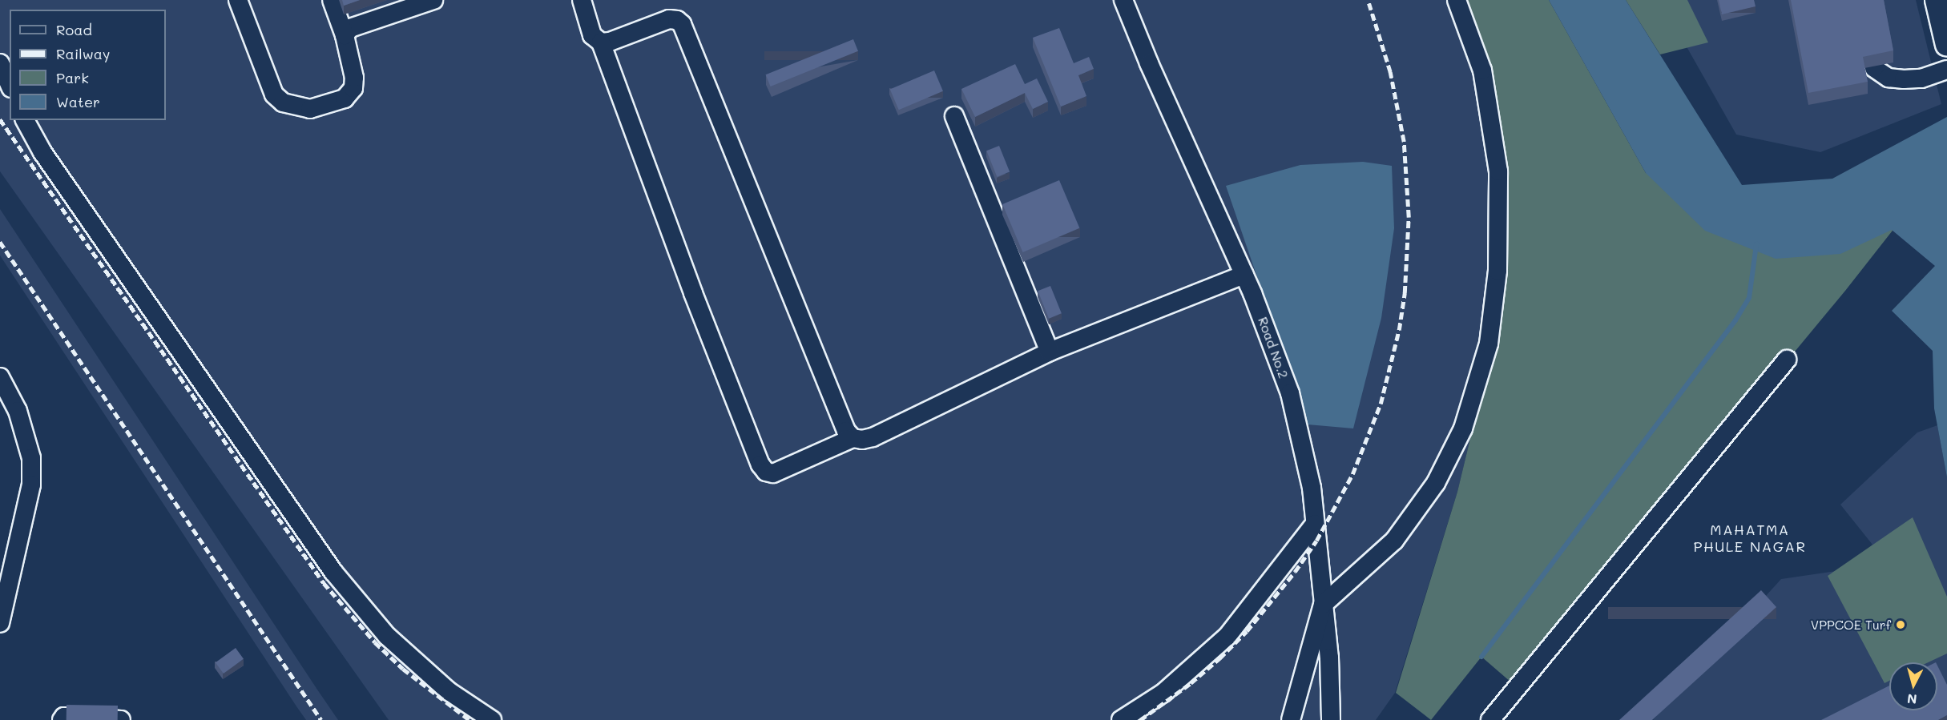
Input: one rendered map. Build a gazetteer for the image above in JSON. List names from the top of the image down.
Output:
{
  "streets": {
    "street": ["Road No.2"]
  },
  "districts": ["MAHATMA PHULE NAGAR"],
  "places": ["VPPCOE Turf"],
  "legend": [
    "Road",
    "Railway",
    "Park",
    "Water"
  ],
  "north": "bottom"
}
